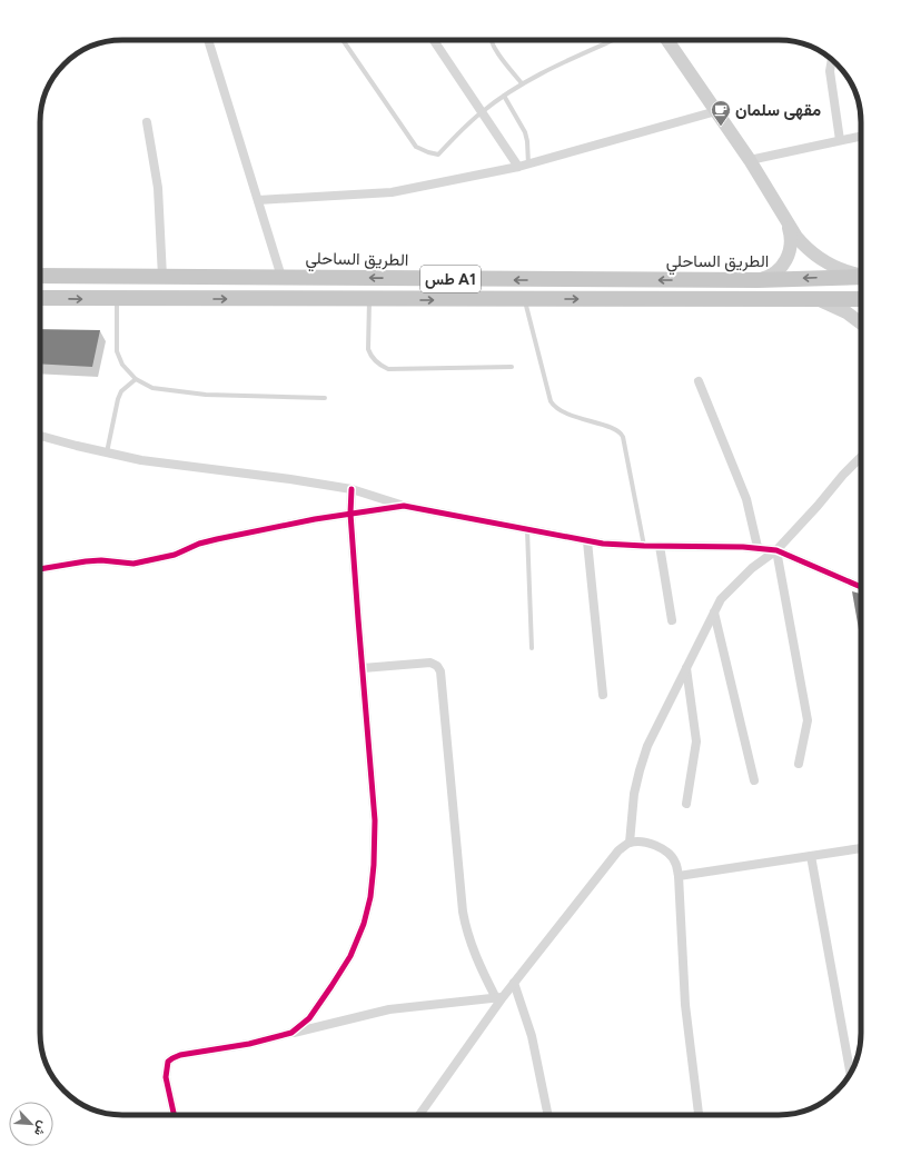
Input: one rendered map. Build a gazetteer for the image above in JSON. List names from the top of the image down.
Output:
{
  "streets": {
    "highway": ["الطريق الساحلي", "طس A1"]
  },
  "places": {
    "cafe": ["مقهى سلمان"]
  },
  "north": "bottom right"
}
